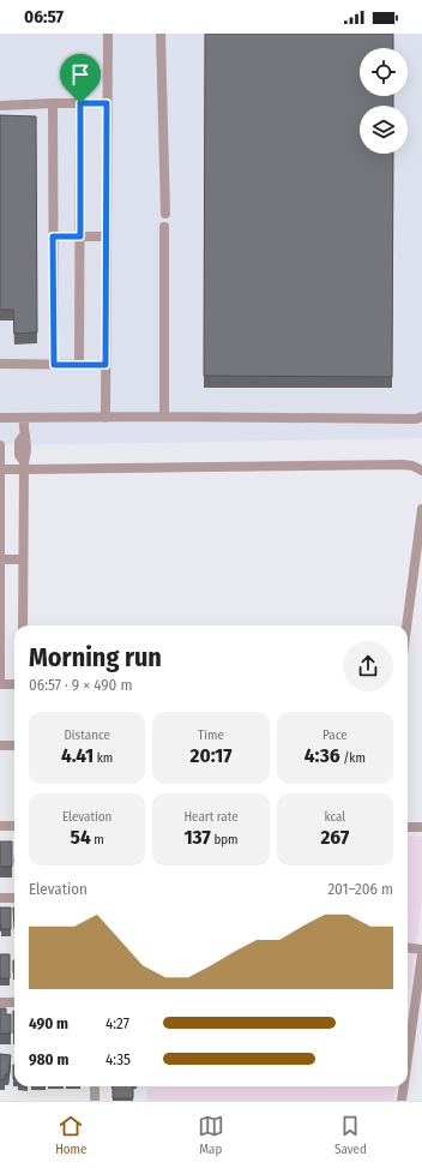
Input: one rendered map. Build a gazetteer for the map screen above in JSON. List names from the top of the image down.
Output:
{
  "page": {
    "status": "06:57",
    "heading": ["Morning run", "06:57 · 9 × 490 m"],
    "stats": [
      ["Distance", "4.41 km"],
      ["Time", "20:17"],
      ["Pace", "4:36 /km"],
      ["Elevation", "54 m"],
      ["Heart rate", "137 bpm"],
      ["kcal", "267"]
    ],
    "chart": ["Elevation", "201–206 m"],
    "list": [
      {
        "name": "490 m",
        "note": "4:27"
      },
      {
        "name": "980 m",
        "note": "4:35"
      }
    ],
    "tabs": ["Home", "Map", "Saved"]
  }
}
